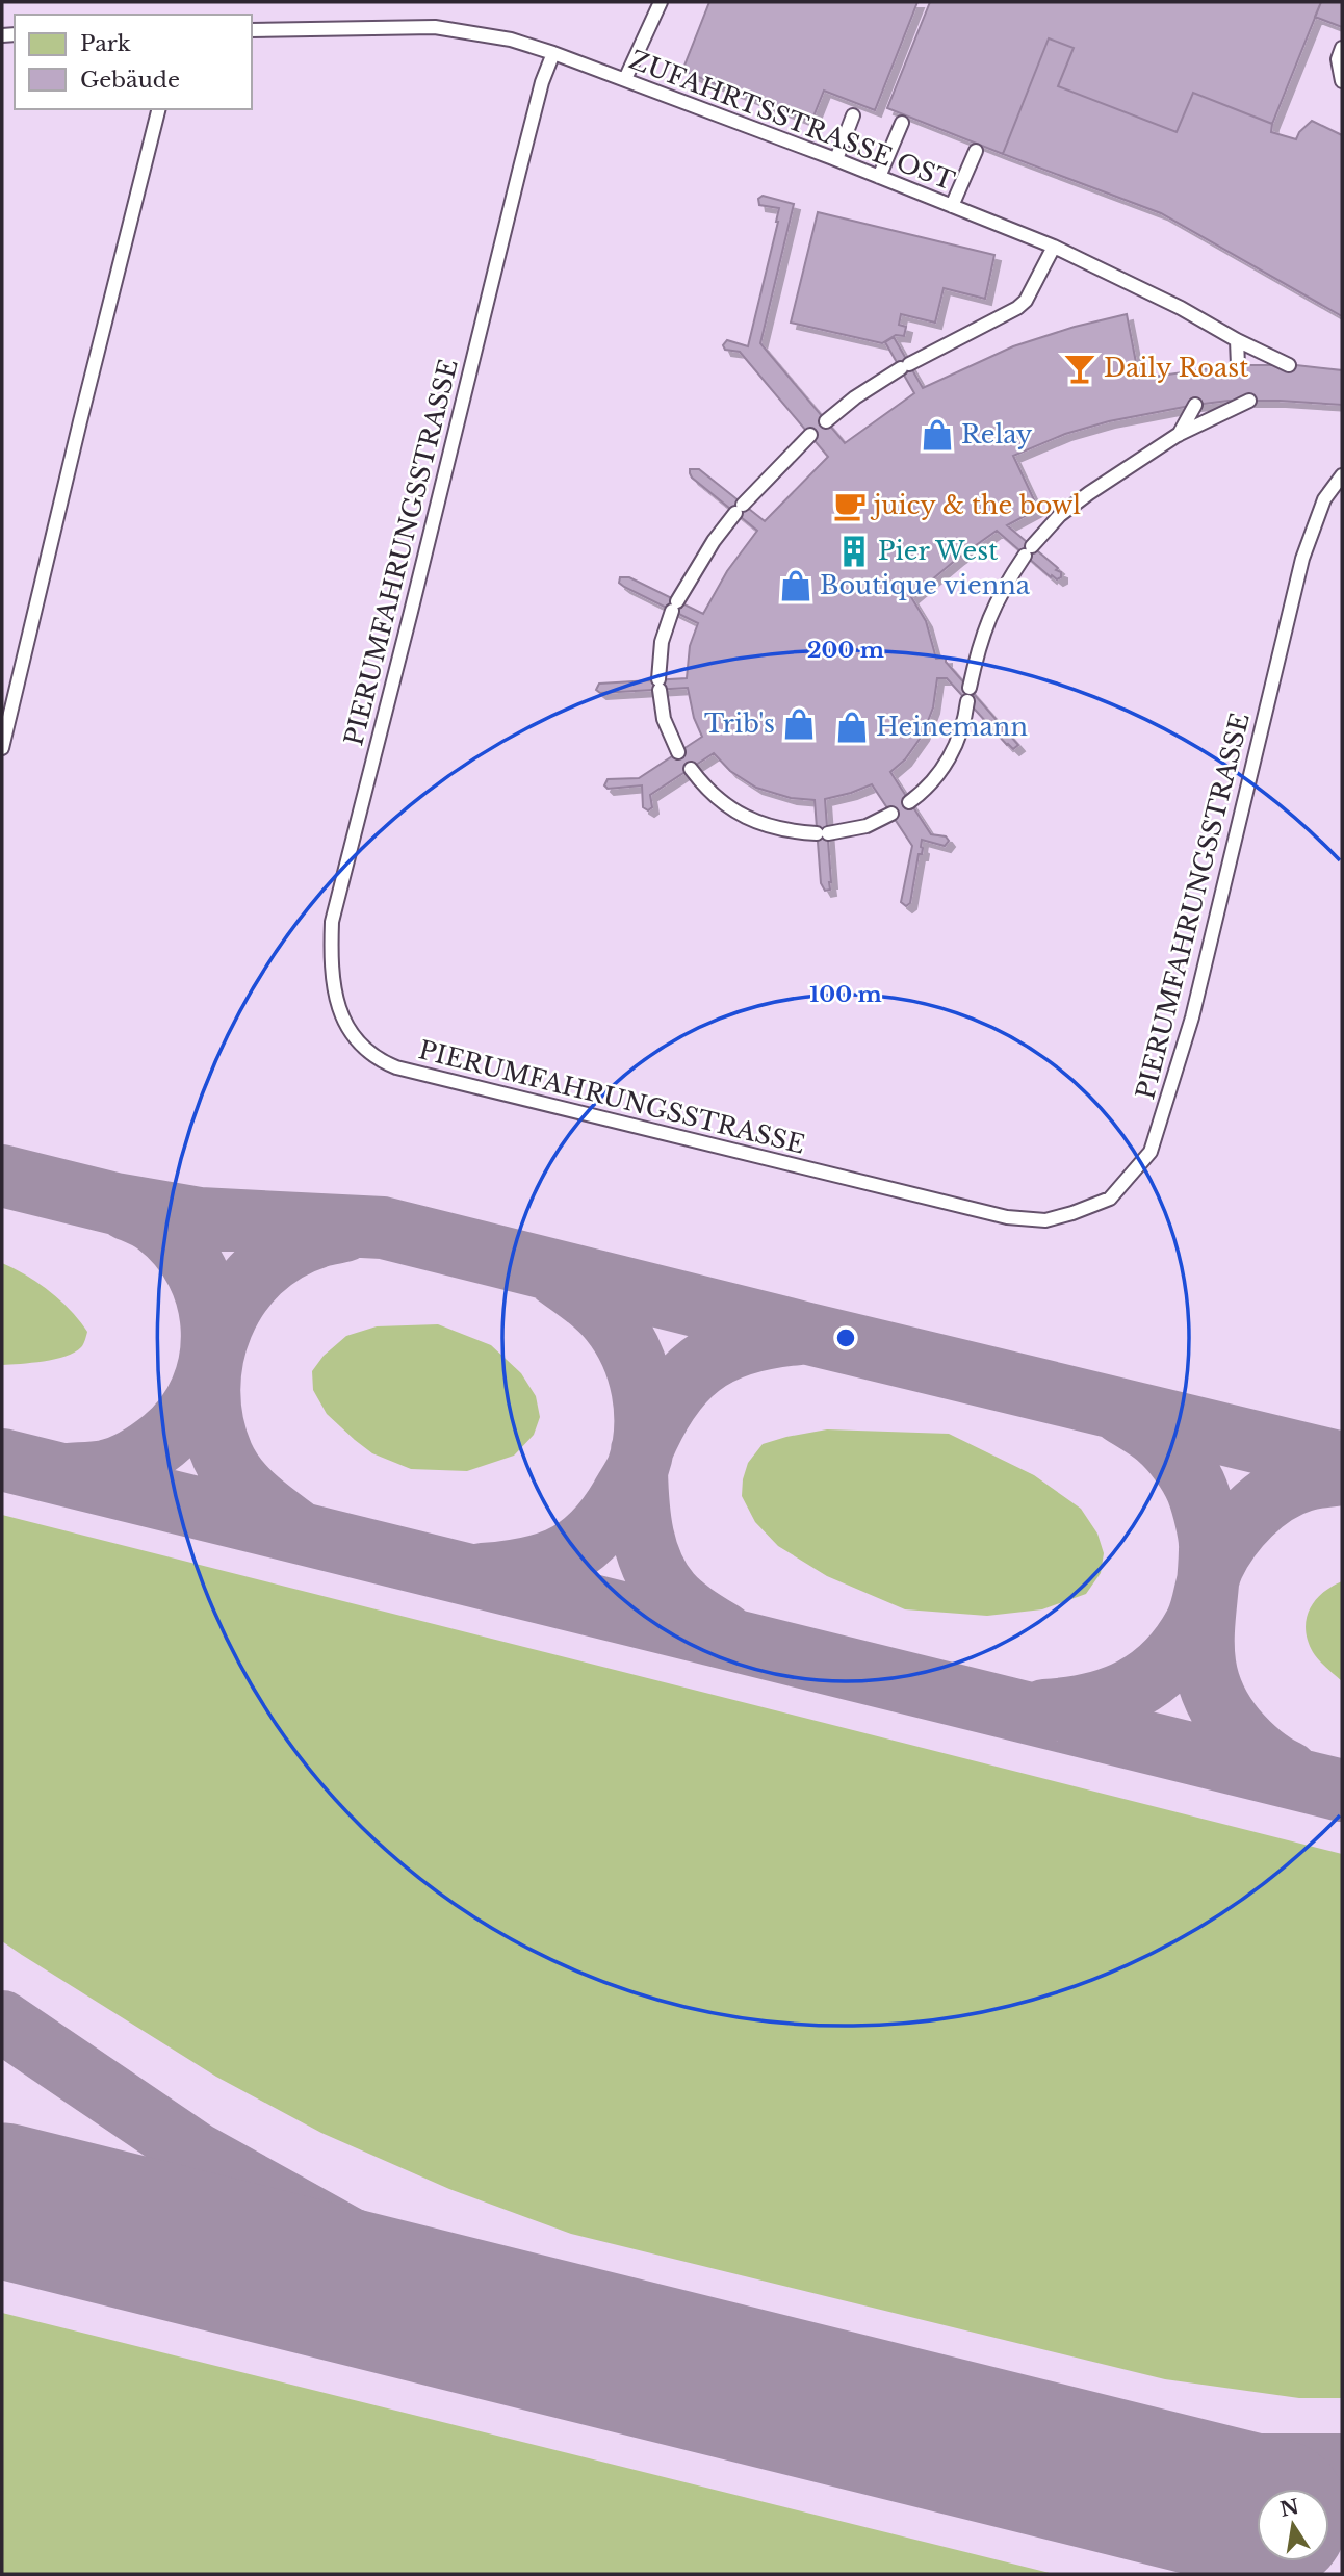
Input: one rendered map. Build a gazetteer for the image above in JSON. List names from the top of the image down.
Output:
{
  "streets": {
    "lane": ["ZUFAHRTSSTRASSE OST", "PIERUMFAHRUNGSSTRASSE"]
  },
  "crossings": [
    ["ZUFAHRTSSTRASSE OST", "PIERUMFAHRUNGSSTRASSE"]
  ],
  "places": {
    "bar": ["Daily Roast"],
    "shop": [
      "Relay",
      "Boutique vienna",
      "Trib's",
      "Heinemann"
    ],
    "cafe": ["juicy & the bowl"],
    "building": ["Pier West"]
  },
  "legend": ["Park", "Gebäude"],
  "north": "top",
  "rings": ["200 m", "100 m"]
}
